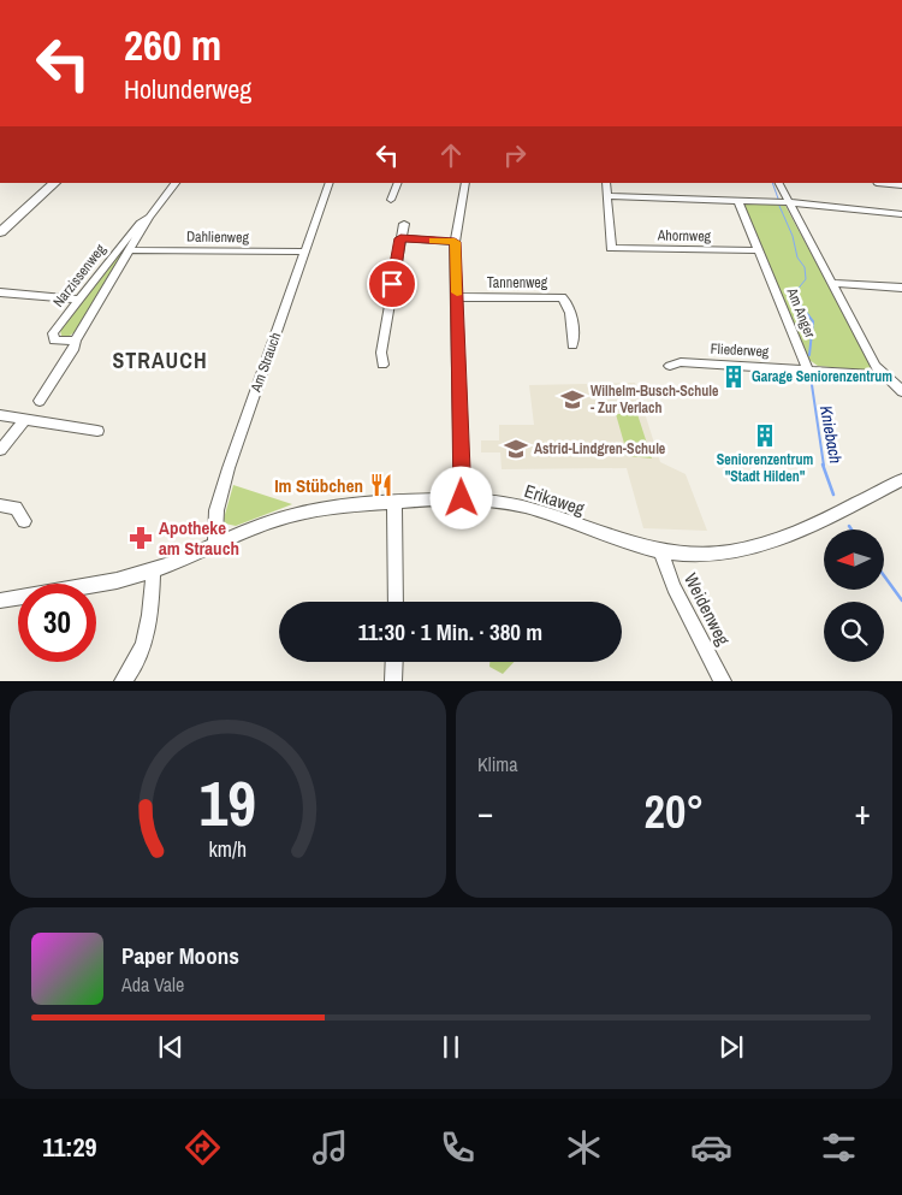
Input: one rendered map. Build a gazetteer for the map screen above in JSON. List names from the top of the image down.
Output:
{
  "streets": {
    "street": [
      "Ahornweg",
      "Dahlienweg",
      "Narzissenweg",
      "Tannenweg",
      "Am Anger",
      "Fliederweg",
      "Am Strauch",
      "Erikaweg",
      "Weidenweg"
    ]
  },
  "crossings": [
    ["Ahornweg", "Am Anger"],
    ["Dahlienweg", "Narzissenweg"],
    ["Dahlienweg", "Am Strauch"],
    ["Am Anger", "Fliederweg"],
    ["Am Strauch", "Erikaweg"],
    ["Erikaweg", "Weidenweg"]
  ],
  "districts": ["STRAUCH"],
  "water": ["Kniebach"],
  "places": {
    "building": ["Garage Seniorenzentrum", "Seniorenzentrum \"Stadt Hilden\""],
    "school or university": ["Wilhelm-Busch-Schule - Zur Verlach", "Astrid-Lindgren-Schule"],
    "restaurant": ["Im Stübchen"],
    "pharmacy": ["Apotheke am Strauch"]
  },
  "north": "left",
  "page": {
    "turn": ["260 m", "Holunderweg"],
    "limit": "30",
    "trip": "11:30 · 1 Min. · 380 m",
    "tile": "Klima",
    "heat": ["−", "20°", "+"],
    "song": ["Paper Moons", "Ada Vale"],
    "tabs": "11:29",
    "gauge": ["19", "km/h"]
  }
}
